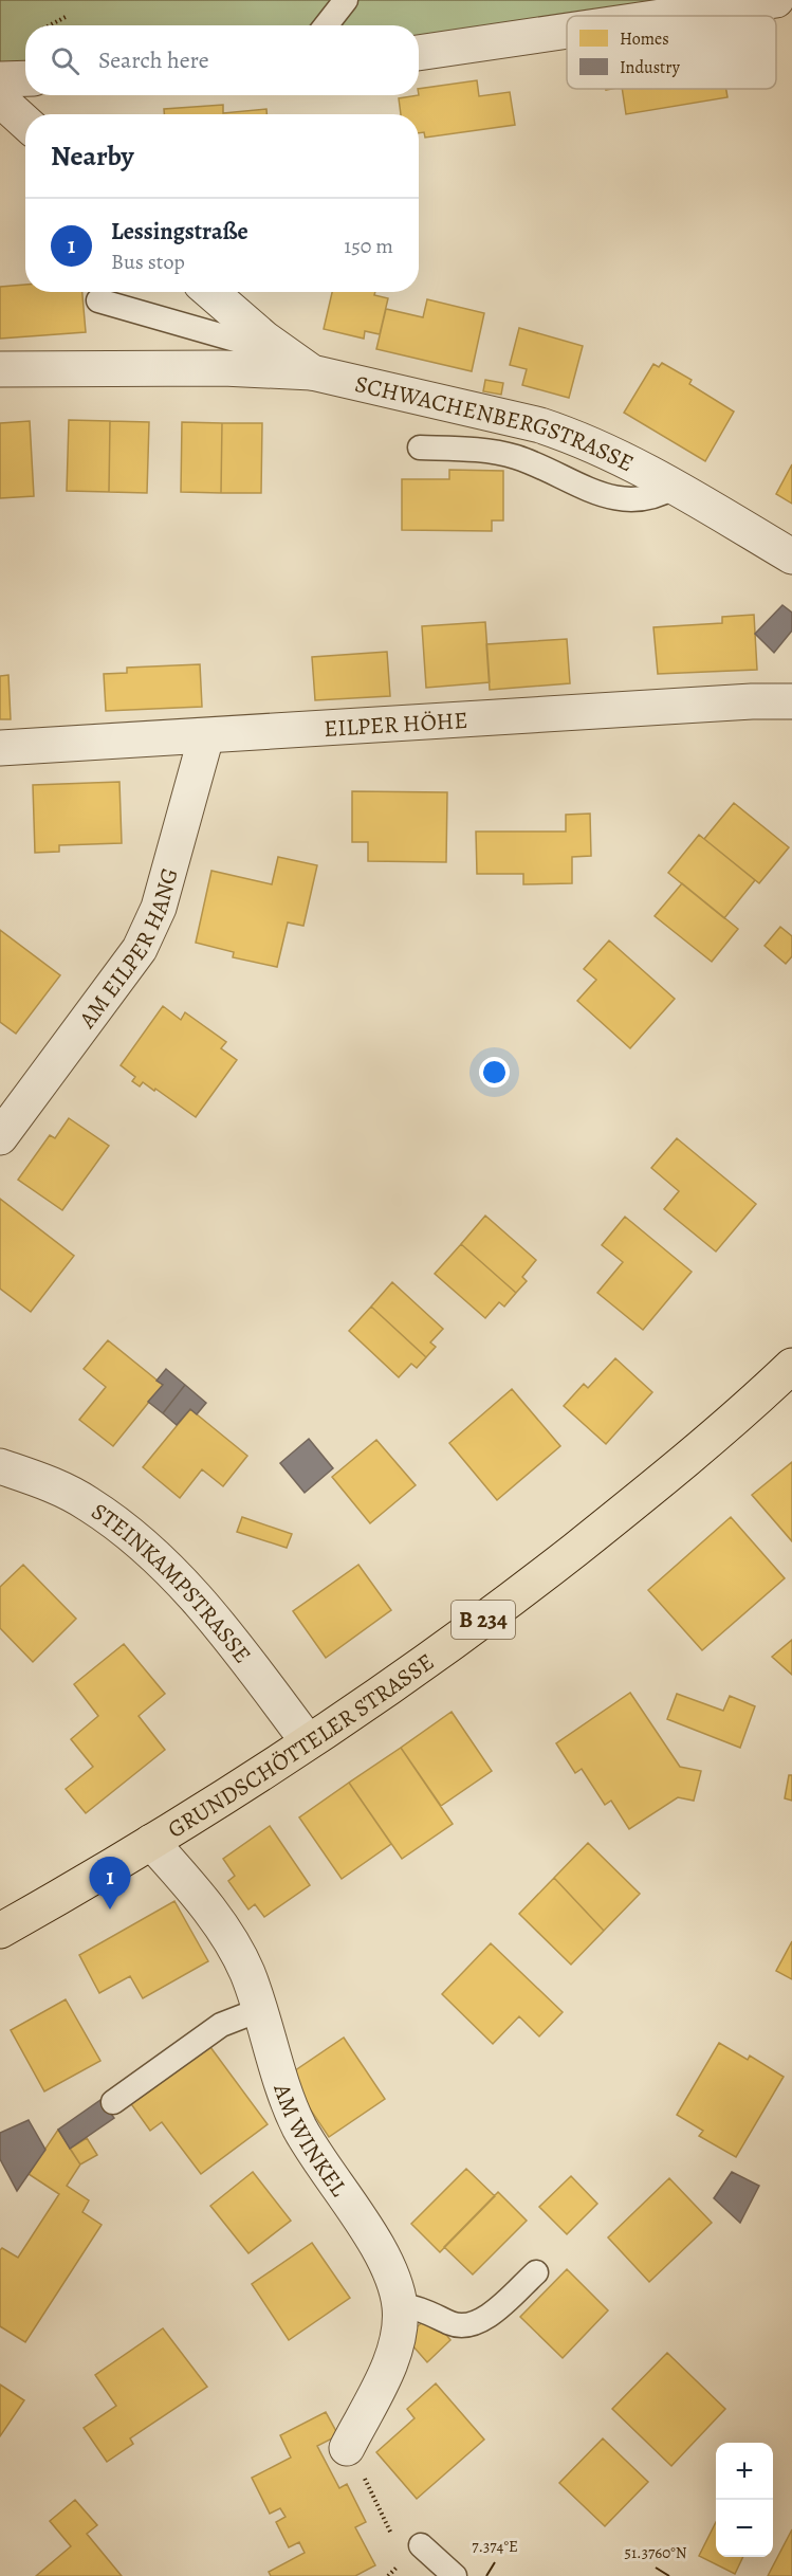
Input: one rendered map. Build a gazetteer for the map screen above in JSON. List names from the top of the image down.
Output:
{
  "streets": {
    "main road": ["B 234", "GRUNDSCHÖTTELER STRASSE"],
    "street": [
      "SCHWACHENBERGSTRASSE",
      "EILPER HÖHE",
      "AM EILPER HANG",
      "STEINKAMPSTRASSE",
      "AM WINKEL"
    ]
  },
  "crossings": [
    ["EILPER HÖHE", "AM EILPER HANG"],
    ["STEINKAMPSTRASSE", "GRUNDSCHÖTTELER STRASSE"],
    ["GRUNDSCHÖTTELER STRASSE", "AM WINKEL"]
  ],
  "legend": ["Homes", "Industry"],
  "page": {
    "search": "Search here",
    "heading": "Nearby",
    "list": [
      {
        "mark": "1",
        "name": "Lessingstraße",
        "note": "Bus stop",
        "value": "150 m"
      }
    ],
    "pins": "1",
    "map_buttons": ["+", "−"]
  },
  "coordinates": ["7.374°E", "51.3760°N"]
}
